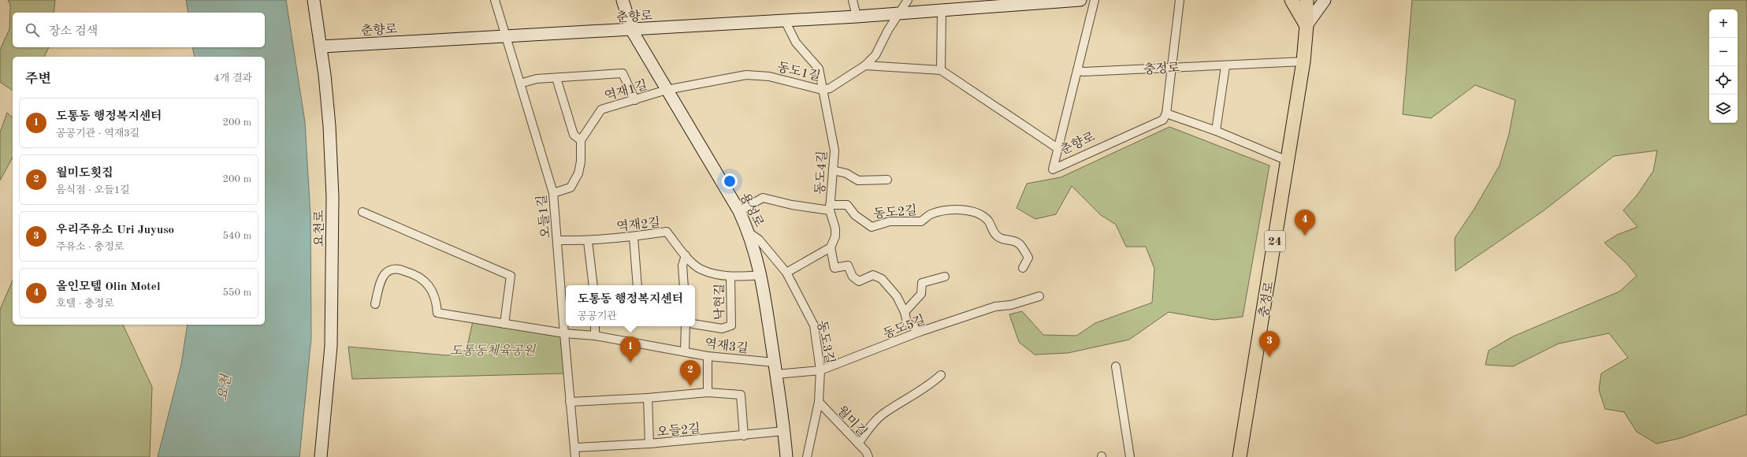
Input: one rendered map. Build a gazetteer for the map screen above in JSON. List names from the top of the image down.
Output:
{
  "streets": {
    "main road": ["충정로", "24"],
    "street": [
      "춘향로",
      "동도1길",
      "역재1길",
      "동도4길",
      "용성로",
      "동도2길",
      "오들1길",
      "역재2길",
      "요천로",
      "낙현길",
      "동도5길",
      "동도3길",
      "역재3길",
      "월미길",
      "오들2길"
    ]
  },
  "crossings": [
    ["춘향로", "충정로"],
    ["춘향로", "동도1길"],
    ["춘향로", "동도4길"],
    ["춘향로", "용성로"],
    ["춘향로", "오들1길"],
    ["춘향로", "요천로"],
    ["동도1길", "역재1길"],
    ["동도1길", "동도4길"],
    ["동도1길", "용성로"],
    ["역재1길", "용성로"],
    ["동도4길", "동도2길"],
    ["용성로", "동도2길"],
    ["용성로", "역재2길"],
    ["용성로", "동도5길"],
    ["용성로", "동도3길"],
    ["용성로", "역재3길"],
    ["용성로", "오들2길"],
    ["오들1길", "역재2길"],
    ["오들1길", "역재3길"],
    ["오들1길", "오들2길"],
    ["역재2길", "낙현길"],
    ["동도5길", "동도3길"],
    ["동도5길", "역재3길"],
    ["동도3길", "월미길"]
  ],
  "water": ["요천"],
  "parks": ["도통동체육공원"],
  "page": {
    "map_buttons": ["+", "−"],
    "search": "장소 검색",
    "heading": ["주변", "4개 결과"],
    "list": [
      {
        "mark": "1",
        "name": "도통동 행정복지센터",
        "note": "공공기관 · 역재3길",
        "value": "200 m"
      },
      {
        "mark": "2",
        "name": "월미도횟집",
        "note": "음식점 · 오들1길",
        "value": "200 m"
      },
      {
        "mark": "3",
        "name": "우리주유소 Uri Juyuso",
        "note": "주유소 · 충정로",
        "value": "540 m"
      },
      {
        "mark": "4",
        "name": "올인모텔 Olin Motel",
        "note": "호텔 · 충정로",
        "value": "550 m"
      }
    ],
    "pins": [
      "4",
      "3",
      "1",
      "2"
    ],
    "popup": ["도통동 행정복지센터", "공공기관"]
  }
}
